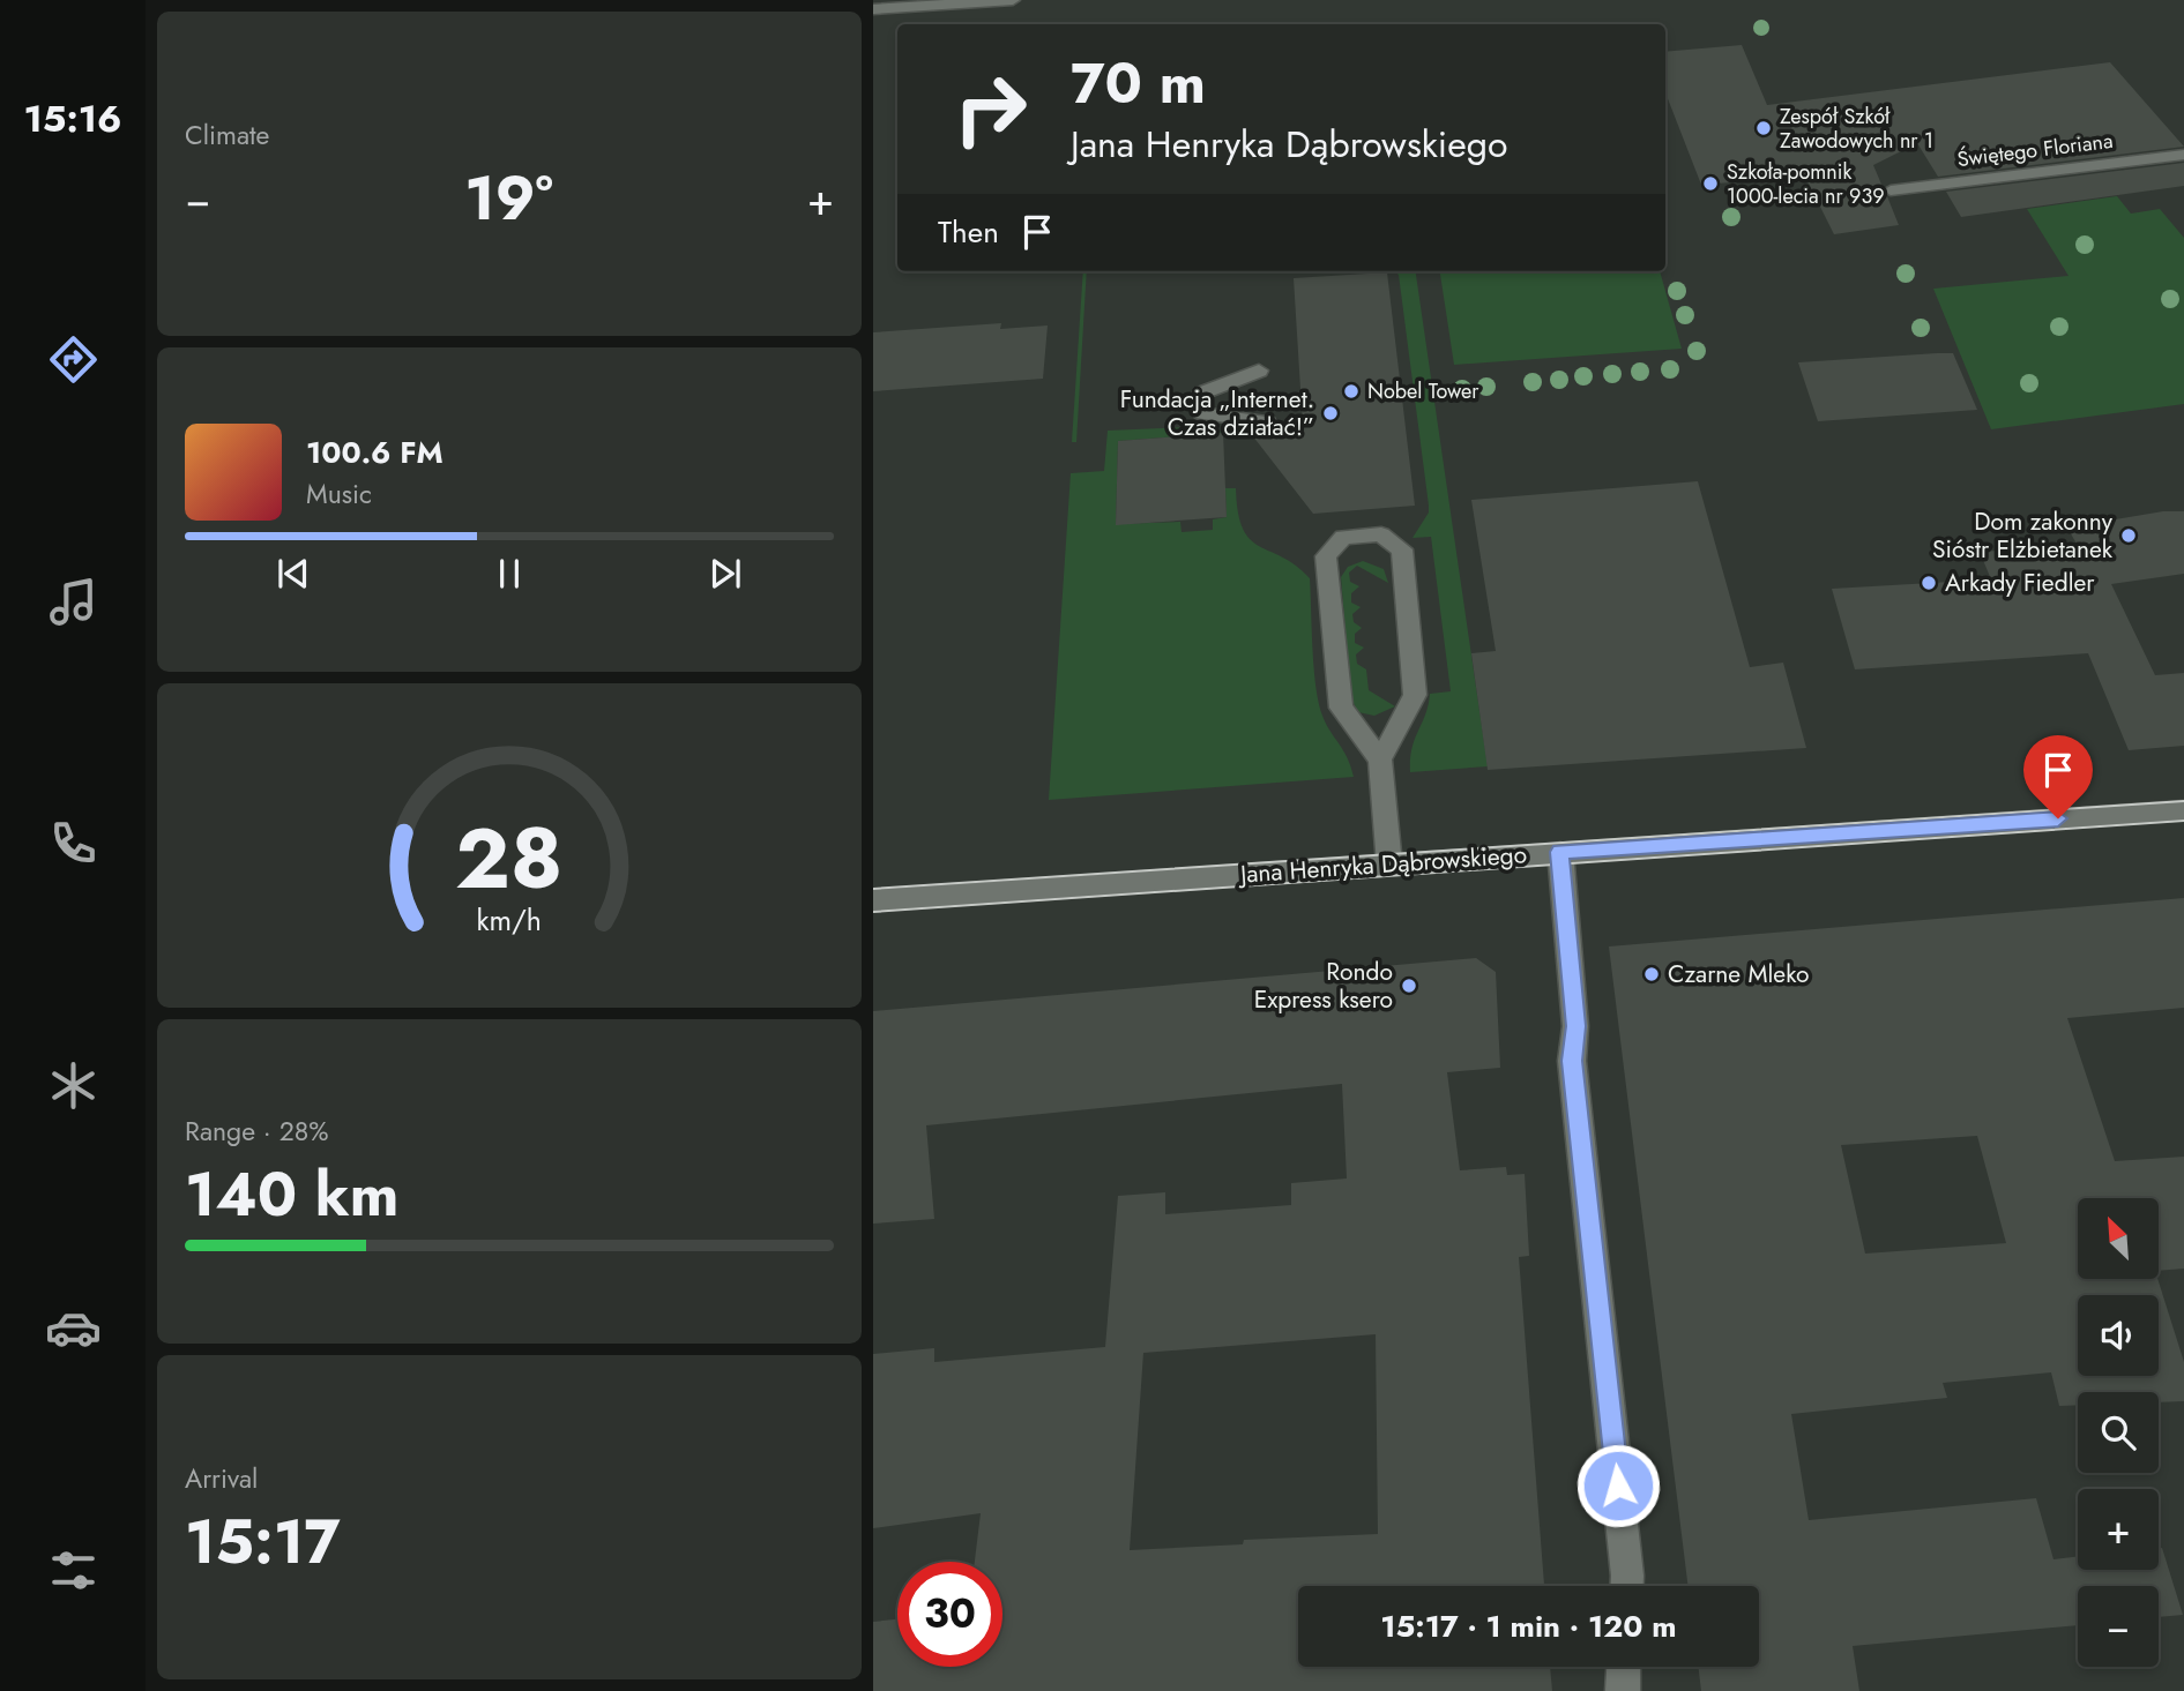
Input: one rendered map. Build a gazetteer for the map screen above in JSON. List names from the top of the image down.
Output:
{
  "streets": {
    "street": ["Świętego Floriana", "Jana Henryka Dąbrowskiego"]
  },
  "places": [
    "Zespół Szkół Zawodowych nr 1",
    "Szkoła-pomnik 1000-lecia nr 939",
    "Nobel Tower",
    "Fundacja „Internet. Czas działać!”",
    "Dom zakonny Sióstr Elżbietanek",
    "Arkady Fiedler",
    "Czarne Mleko",
    "Rondo Express ksero"
  ],
  "north": "top left",
  "page": {
    "tabs": "15:16",
    "tile": [
      "Climate",
      ["Range · 28%", "140 km"],
      ["Arrival", "15:17"]
    ],
    "turn": ["70 m", "Jana Henryka Dąbrowskiego"],
    "heat": ["−", "19°", "+"],
    "then": "Then",
    "song": ["100.6 FM", "Music"],
    "map_buttons": ["+", "−"],
    "limit": "30",
    "trip": "15:17 · 1 min · 120 m",
    "gauge": ["28", "km/h"]
  }
}
